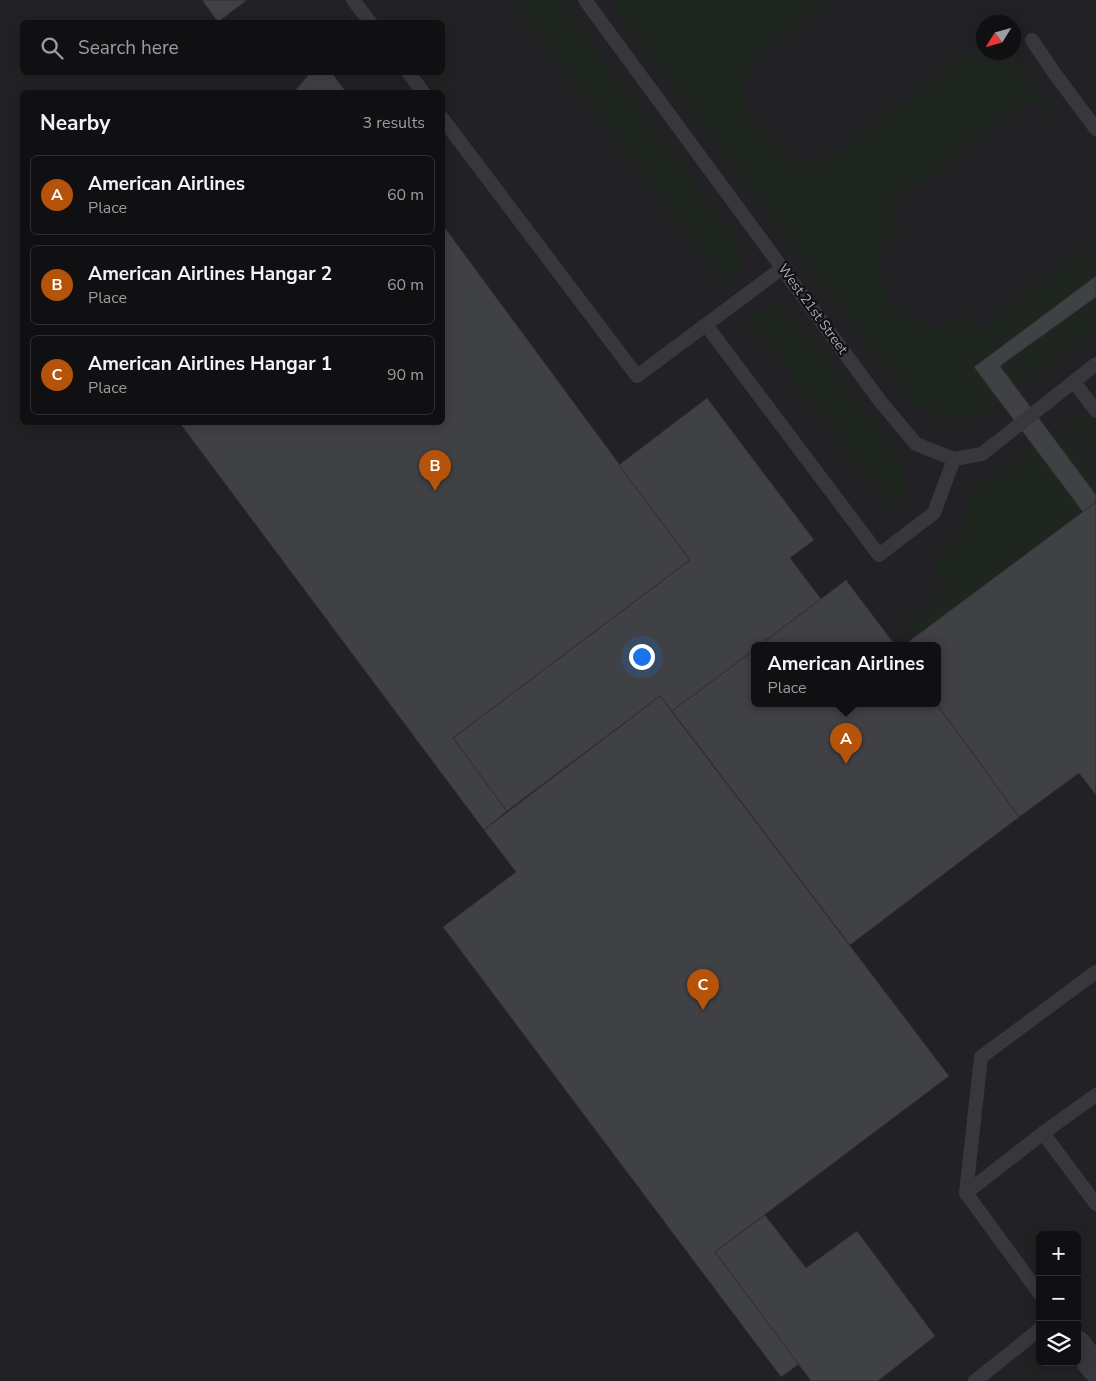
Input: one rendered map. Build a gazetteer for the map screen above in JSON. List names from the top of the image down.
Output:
{
  "streets": {
    "lane": ["West 21st Street"]
  },
  "north": "bottom left",
  "page": {
    "search": "Search here",
    "heading": ["Nearby", "3 results"],
    "list": [
      {
        "mark": "A",
        "name": "American Airlines",
        "note": "Place",
        "value": "60 m"
      },
      {
        "mark": "B",
        "name": "American Airlines Hangar 2",
        "note": "Place",
        "value": "60 m"
      },
      {
        "mark": "C",
        "name": "American Airlines Hangar 1",
        "note": "Place",
        "value": "90 m"
      }
    ],
    "pins": ["B", "A", "C"],
    "popup": ["American Airlines", "Place"],
    "map_buttons": ["+", "−"]
  }
}
